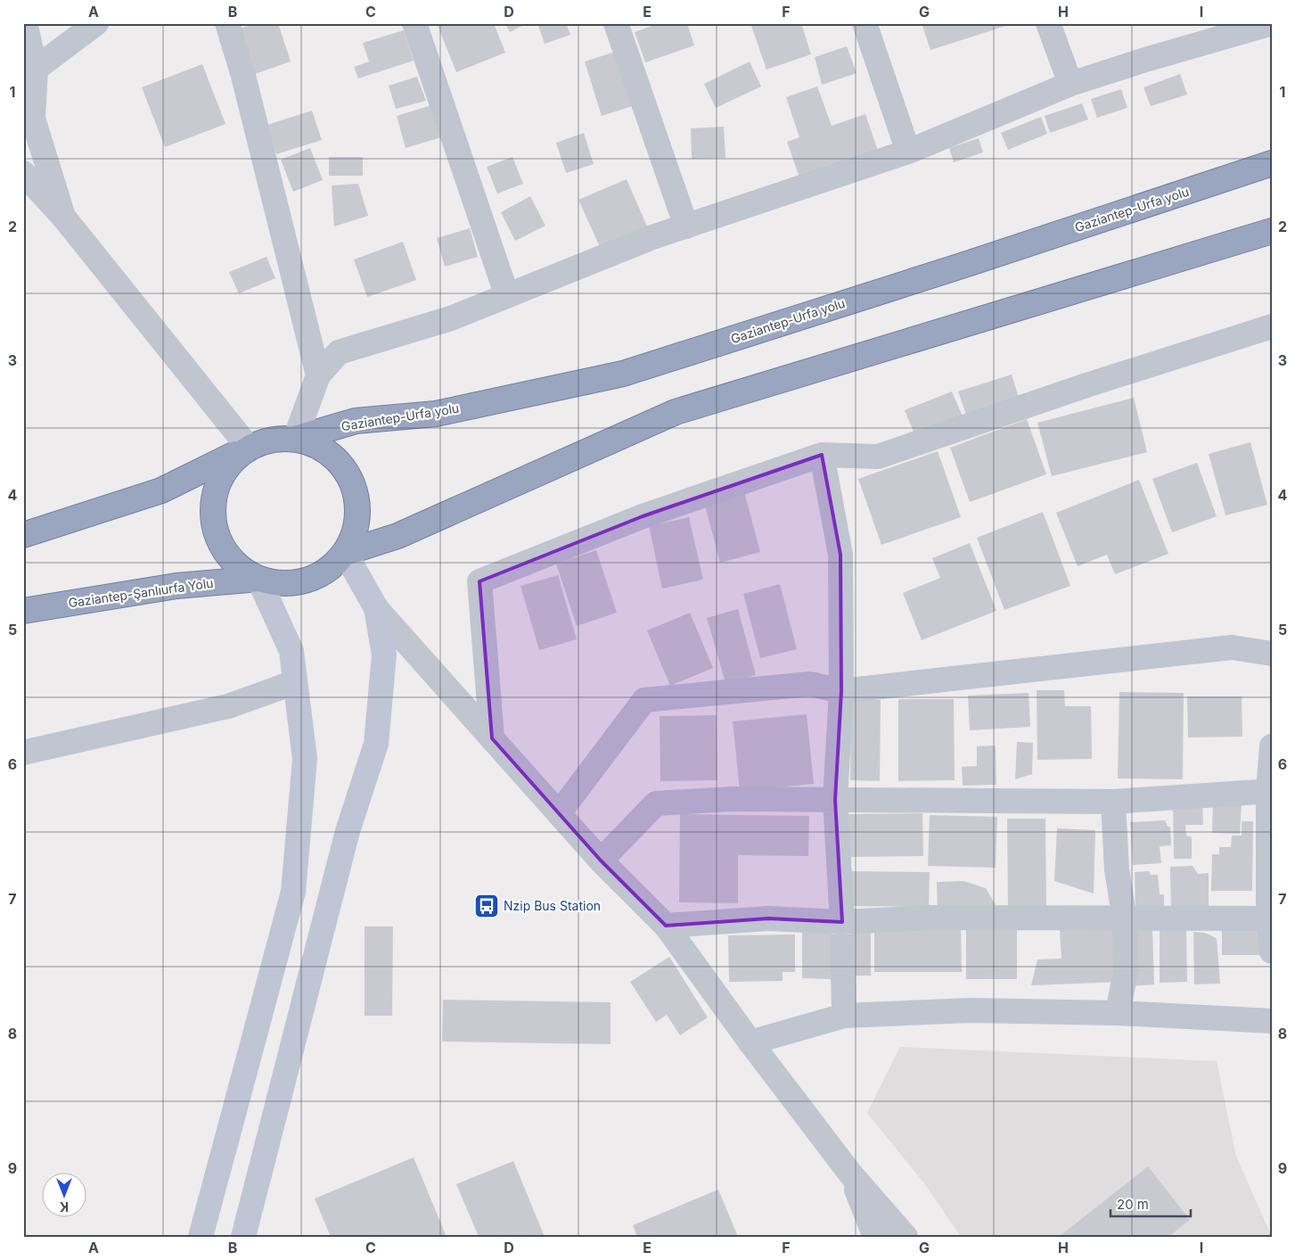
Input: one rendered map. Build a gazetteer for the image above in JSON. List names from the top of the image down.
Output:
{
  "streets": {
    "highway": ["Gaziantep-Urfa yolu", "Gaziantep-Şanlıurfa Yolu"]
  },
  "crossings": [
    ["Gaziantep-Urfa yolu", "Gaziantep-Şanlıurfa Yolu"]
  ],
  "places": {
    "bus stop": ["Nzip Bus Station"]
  },
  "scale_bar": "20 m",
  "north": "bottom",
  "grid": {
    "columns": [
      "A",
      "B",
      "C",
      "D",
      "E",
      "F",
      "G",
      "H",
      "I"
    ],
    "rows": [
      "1",
      "2",
      "3",
      "4",
      "5",
      "6",
      "7",
      "8",
      "9"
    ]
  }
}
